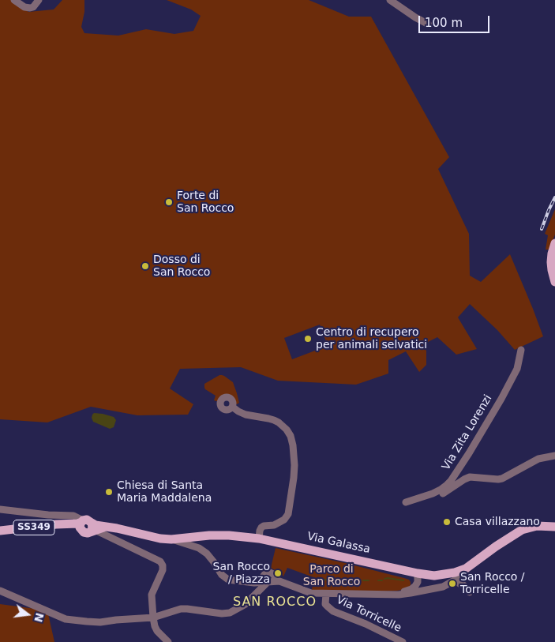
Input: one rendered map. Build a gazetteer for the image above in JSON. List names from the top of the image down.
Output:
{
  "streets": {
    "main road": ["SS349", "Via Galassa"],
    "street": ["Via Zita Lorenzi", "Via Torricelle"]
  },
  "crossings": [
    ["SS349", "Via Galassa"]
  ],
  "districts": ["SAN ROCCO"],
  "parks": ["Parco di San Rocco"],
  "places": [
    "Forte di San Rocco",
    "Dosso di San Rocco",
    "Centro di recupero per animali selvatici",
    "Chiesa di Santa Maria Maddalena",
    "Casa villazzano",
    "San Rocco / Piazza",
    "San Rocco / Torricelle"
  ],
  "scale_bar": "100 m",
  "north": "right"
}
